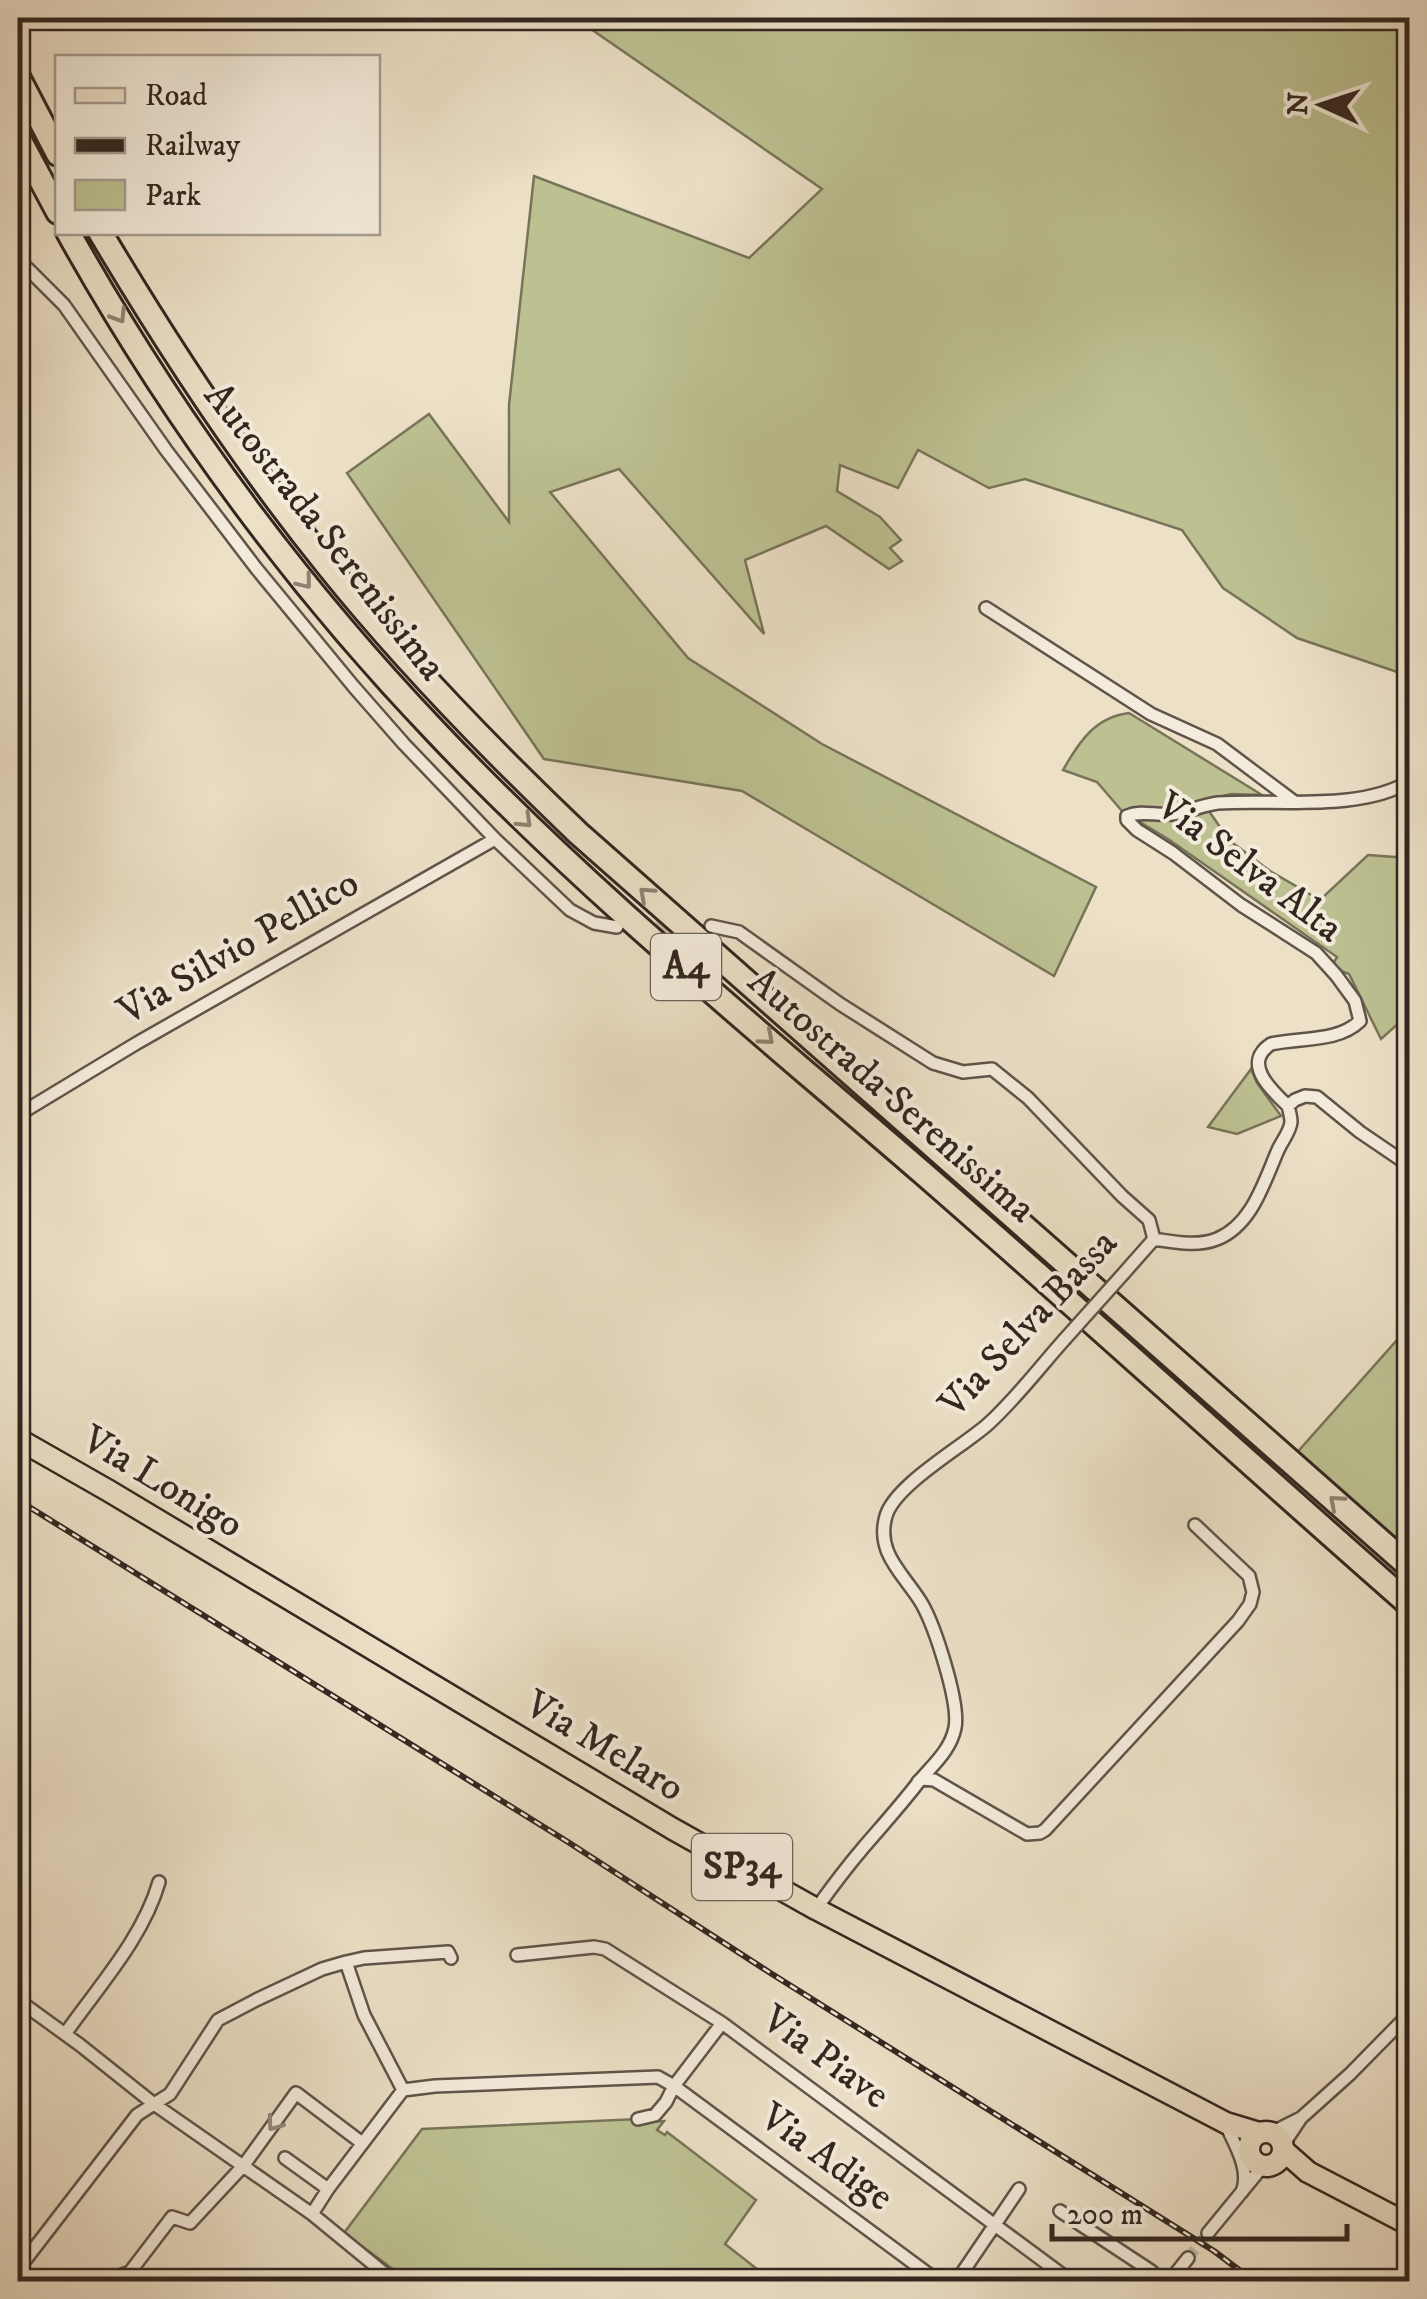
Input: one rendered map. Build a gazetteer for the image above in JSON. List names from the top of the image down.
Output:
{
  "streets": {
    "highway": ["Autostrada Serenissima", "A4"],
    "main road": ["Via Lonigo", "Via Melaro", "SP34"],
    "street": [
      "Via Selva Alta",
      "Via Silvio Pellico",
      "Via Selva Bassa",
      "Via Piave",
      "Via Adige"
    ]
  },
  "crossings": [
    ["Via Selva Alta", "Via Selva Bassa"],
    ["Via Selva Bassa", "Via Melaro"],
    ["Via Lonigo", "Via Melaro"]
  ],
  "legend": ["Road", "Railway", "Park"],
  "scale_bar": "200 m",
  "north": "left"
}
